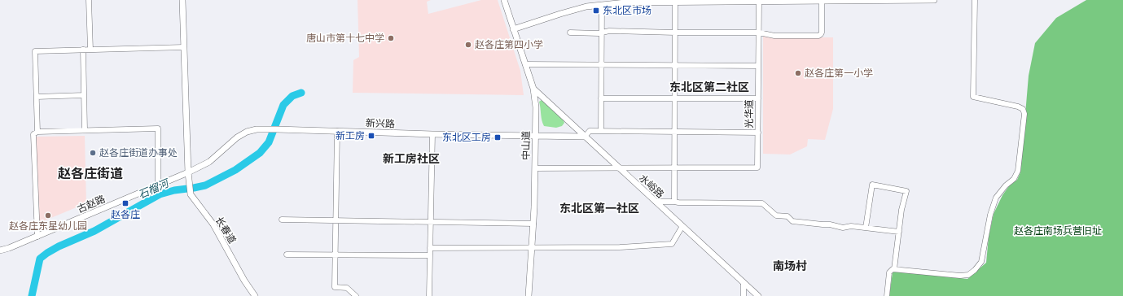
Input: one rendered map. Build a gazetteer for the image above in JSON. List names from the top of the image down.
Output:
{
  "streets": {
    "street": [
      "光华道",
      "新兴路",
      "中山道",
      "水峪路",
      "古赵路",
      "长春道"
    ]
  },
  "crossings": [
    ["新兴路", "中山道"],
    ["新兴路", "水峪路"],
    ["新兴路", "古赵路"],
    ["新兴路", "长春道"],
    ["中山道", "水峪路"],
    ["古赵路", "长春道"]
  ],
  "districts": [
    "东北区第二社区",
    "新工房社区",
    "赵各庄街道",
    "东北区第一社区",
    "南场村"
  ],
  "water": ["石榴河"],
  "parks": ["赵各庄南场兵营旧址"],
  "places": {
    "transit": [
      "东北区市场",
      "新工房",
      "东北区工房",
      "赵各庄"
    ],
    "other": [
      "唐山市第十七中学",
      "赵各庄第四小学",
      "赵各庄第一小学",
      "赵各庄街道办事处",
      "赵各庄东星幼儿园"
    ]
  }
}
